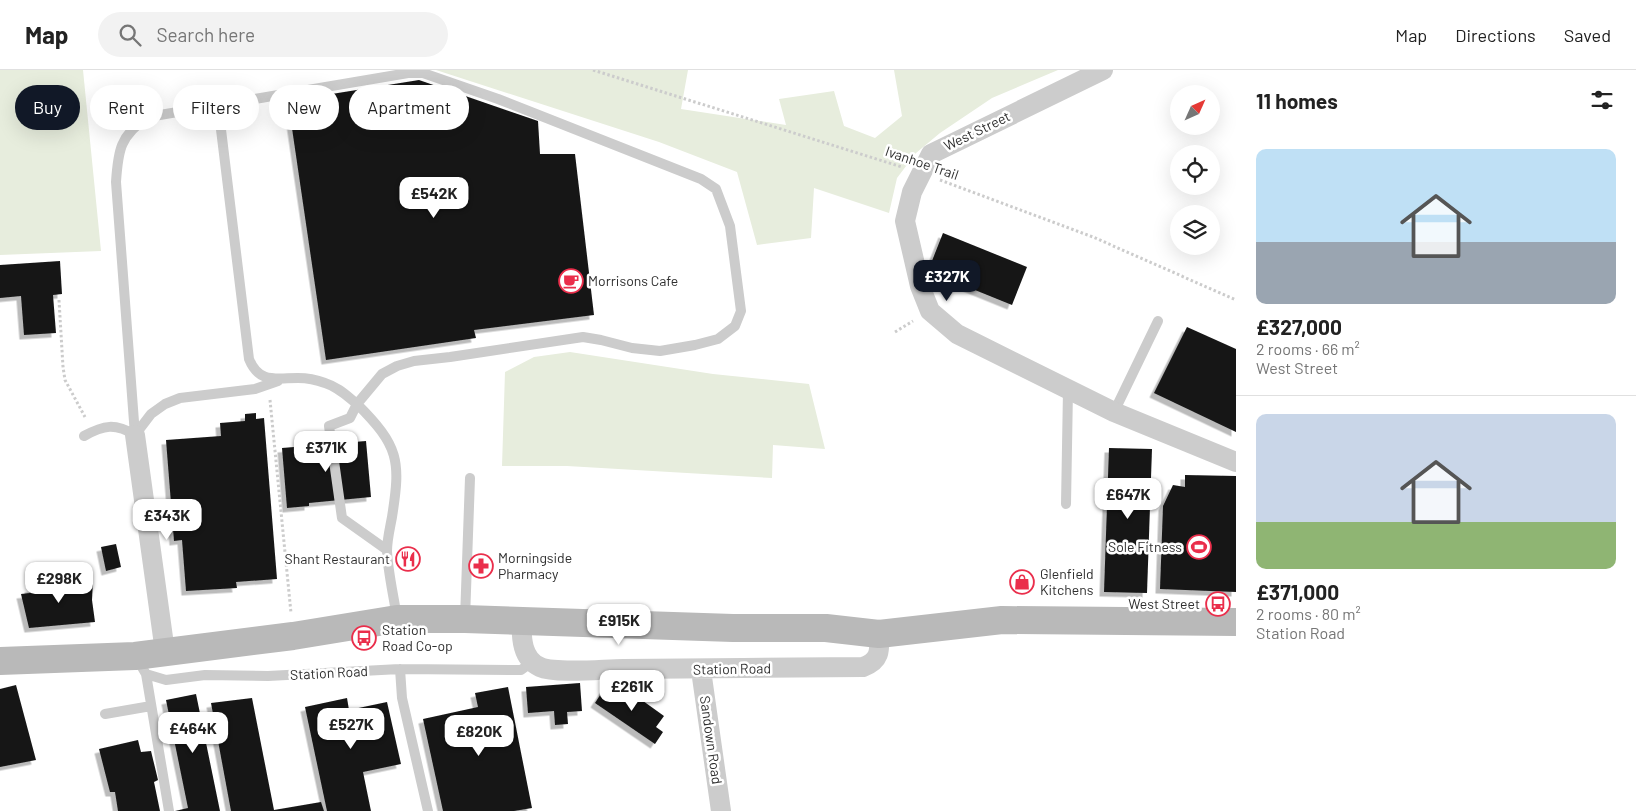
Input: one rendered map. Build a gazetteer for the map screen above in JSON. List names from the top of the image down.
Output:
{
  "streets": {
    "street": ["West Street", "Station Road", "Sandown Road"],
    "path": ["Ivanhoe Trail"]
  },
  "crossings": [
    ["Station Road", "Sandown Road"]
  ],
  "places": {
    "cafe": ["Morrisons Cafe"],
    "sports": ["Sole Fitness"],
    "restaurant": ["Shant Restaurant"],
    "pharmacy": ["Morningside Pharmacy"],
    "shop": ["Glenfield Kitchens"],
    "bus stop": ["West Street", "Station Road Co-op"]
  },
  "north": "top right",
  "page": {
    "header": "Map",
    "search": "Search here",
    "nav": ["Map", "Directions", "Saved"],
    "heading": "11 homes",
    "chip": [
      "Buy",
      "Rent",
      "Filters",
      "New",
      "Apartment"
    ],
    "list": [
      {
        "name": "£327,000",
        "note": "2 rooms · 66 m² · West Street"
      },
      {
        "name": "£371,000",
        "note": "2 rooms · 80 m² · Station Road"
      }
    ],
    "price": [
      "£542K",
      "£327K",
      "£371K",
      "£647K",
      "£343K",
      "£298K",
      "£915K",
      "£261K",
      "£527K",
      "£464K",
      "£820K"
    ]
  }
}
